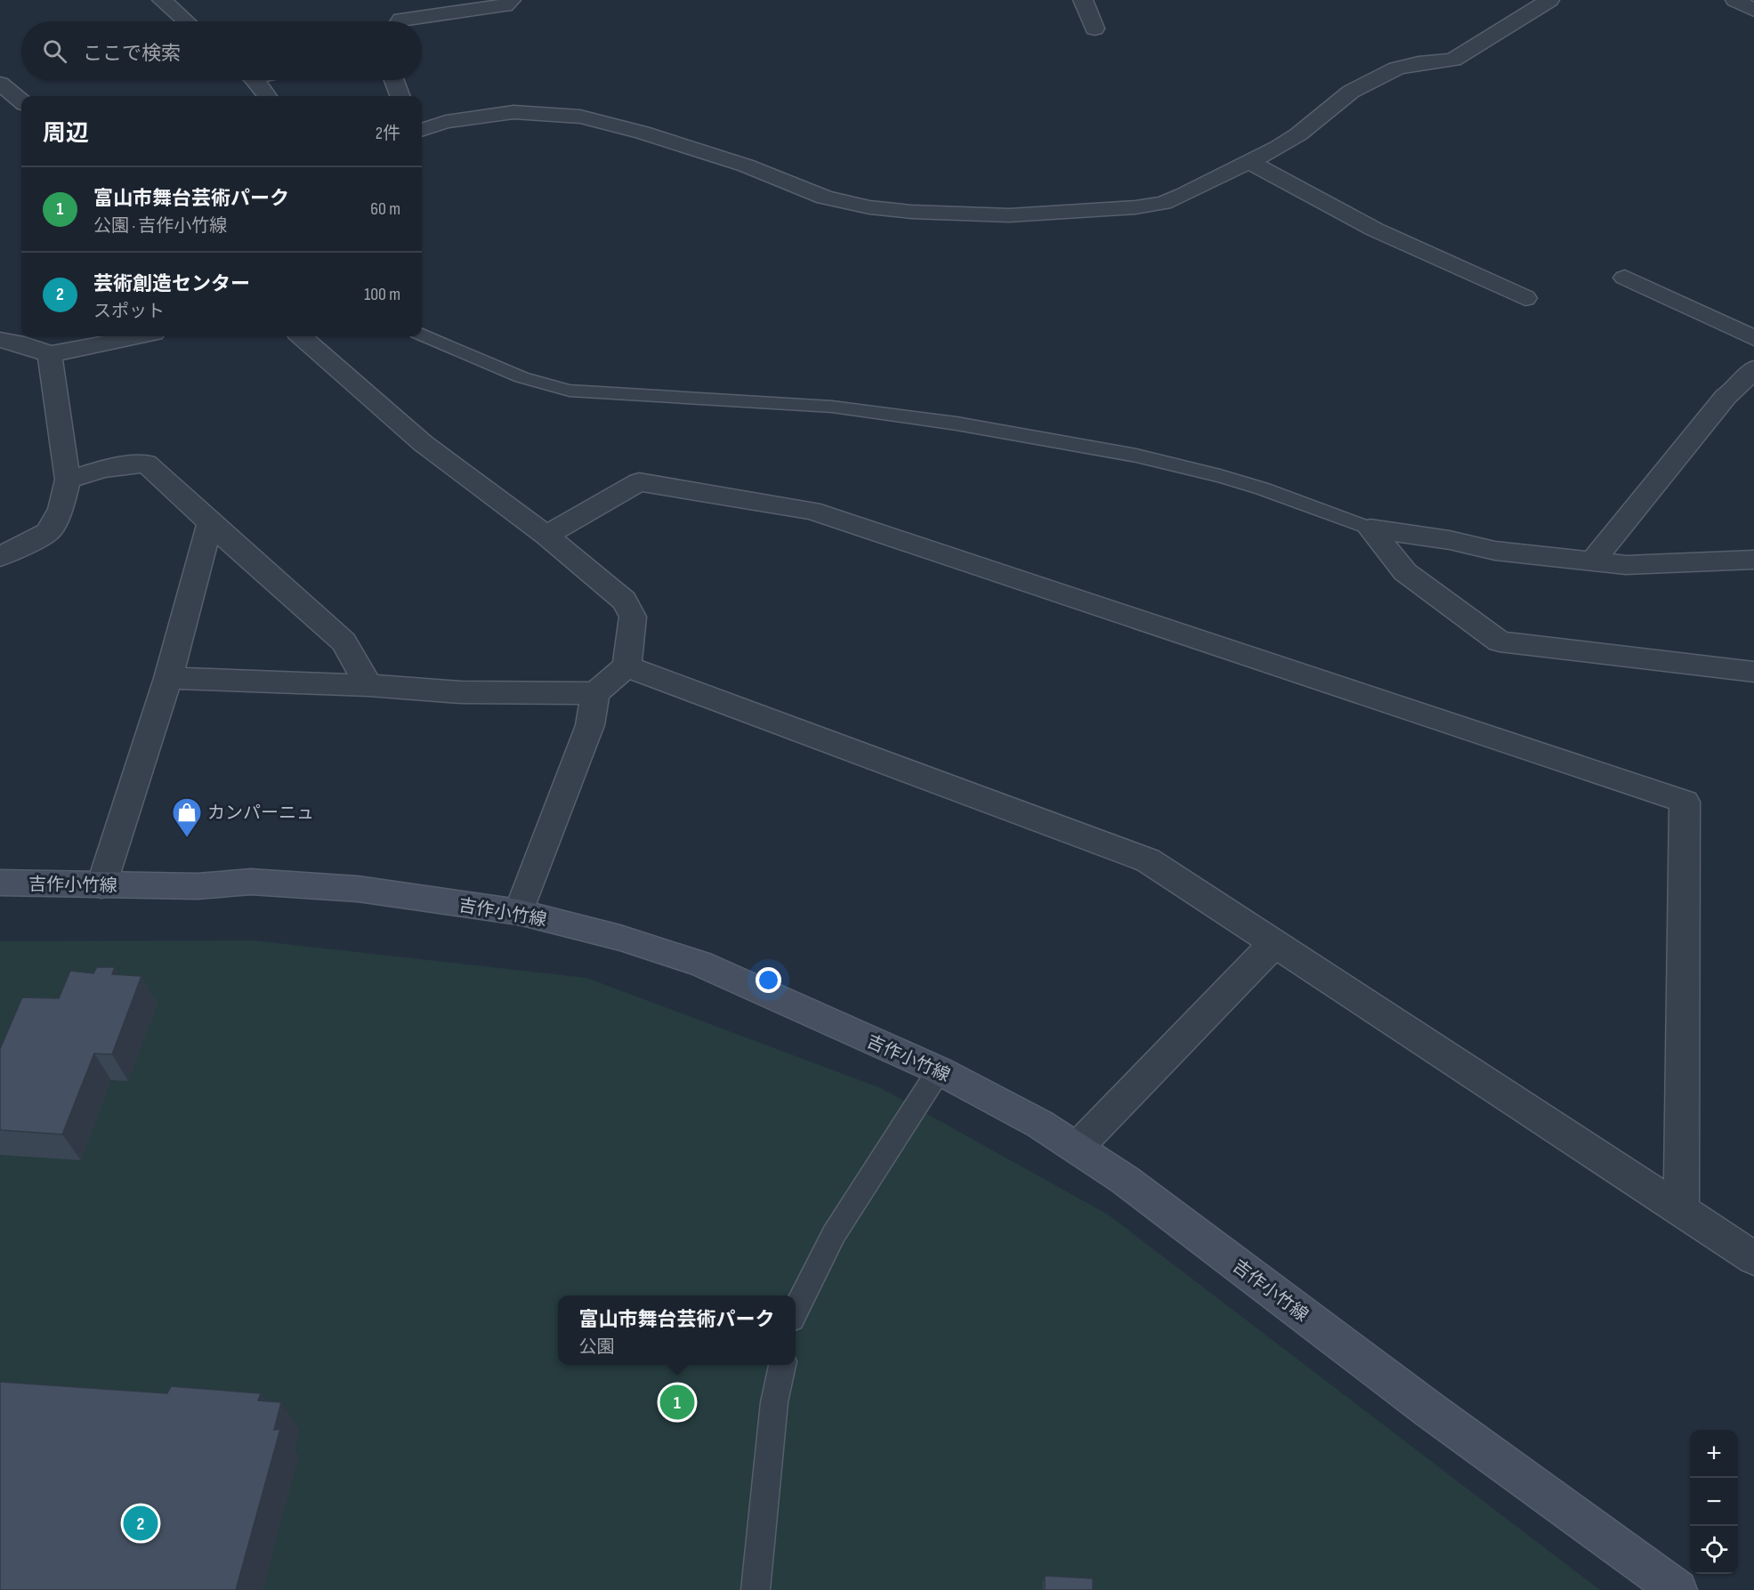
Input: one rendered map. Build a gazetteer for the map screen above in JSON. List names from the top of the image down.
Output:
{
  "streets": {
    "main road": ["吉作小竹線"]
  },
  "places": {
    "shop": ["カンパーニュ"]
  },
  "page": {
    "search": "ここで検索",
    "heading": ["周辺", "2件"],
    "list": [
      {
        "mark": "1",
        "name": "富山市舞台芸術パーク",
        "note": "公園 · 吉作小竹線",
        "value": "60 m"
      },
      {
        "mark": "2",
        "name": "芸術創造センター",
        "note": "スポット",
        "value": "100 m"
      }
    ],
    "popup": ["富山市舞台芸術パーク", "公園"],
    "pins": ["1", "2"],
    "map_buttons": ["+", "−"]
  }
}
